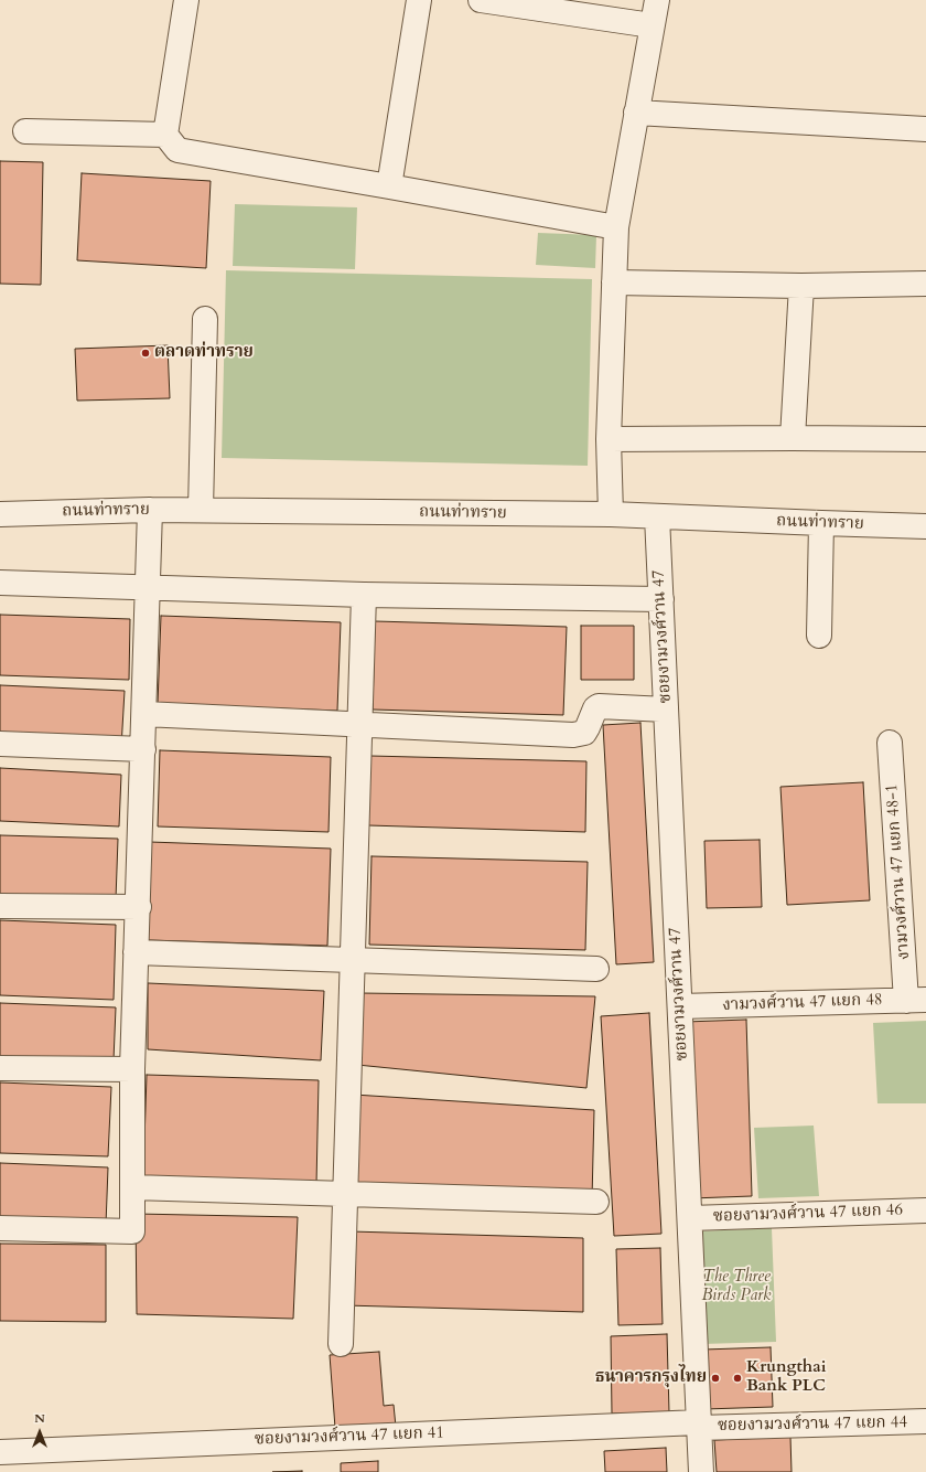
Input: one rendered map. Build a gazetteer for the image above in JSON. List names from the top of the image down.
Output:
{
  "streets": {
    "street": [
      "ถนนท่าทราย",
      "ซอยงามวงศ์วาน 47",
      "งามวงศ์วาน 47 แยก 48-1",
      "งามวงศ์วาน 47 แยก 48",
      "ซอยงามวงศ์วาน 47 แยก 46",
      "ซอยงามวงศ์วาน 47 แยก 44",
      "ซอยงามวงศ์วาน 47 แยก 41"
    ]
  },
  "crossings": [
    ["ถนนท่าทราย", "ซอยงามวงศ์วาน 47"],
    ["ซอยงามวงศ์วาน 47", "งามวงศ์วาน 47 แยก 48"],
    ["ซอยงามวงศ์วาน 47", "ซอยงามวงศ์วาน 47 แยก 46"],
    ["ซอยงามวงศ์วาน 47", "ซอยงามวงศ์วาน 47 แยก 44"],
    ["ซอยงามวงศ์วาน 47", "ซอยงามวงศ์วาน 47 แยก 41"],
    ["งามวงศ์วาน 47 แยก 48-1", "งามวงศ์วาน 47 แยก 48"],
    ["ซอยงามวงศ์วาน 47 แยก 44", "ซอยงามวงศ์วาน 47 แยก 41"]
  ],
  "parks": ["The Three Birds Park"],
  "places": ["ตลาดท่าทราย", "ธนาคารกรุงไทย", "Krungthai Bank PLC"],
  "north": "top"
}
